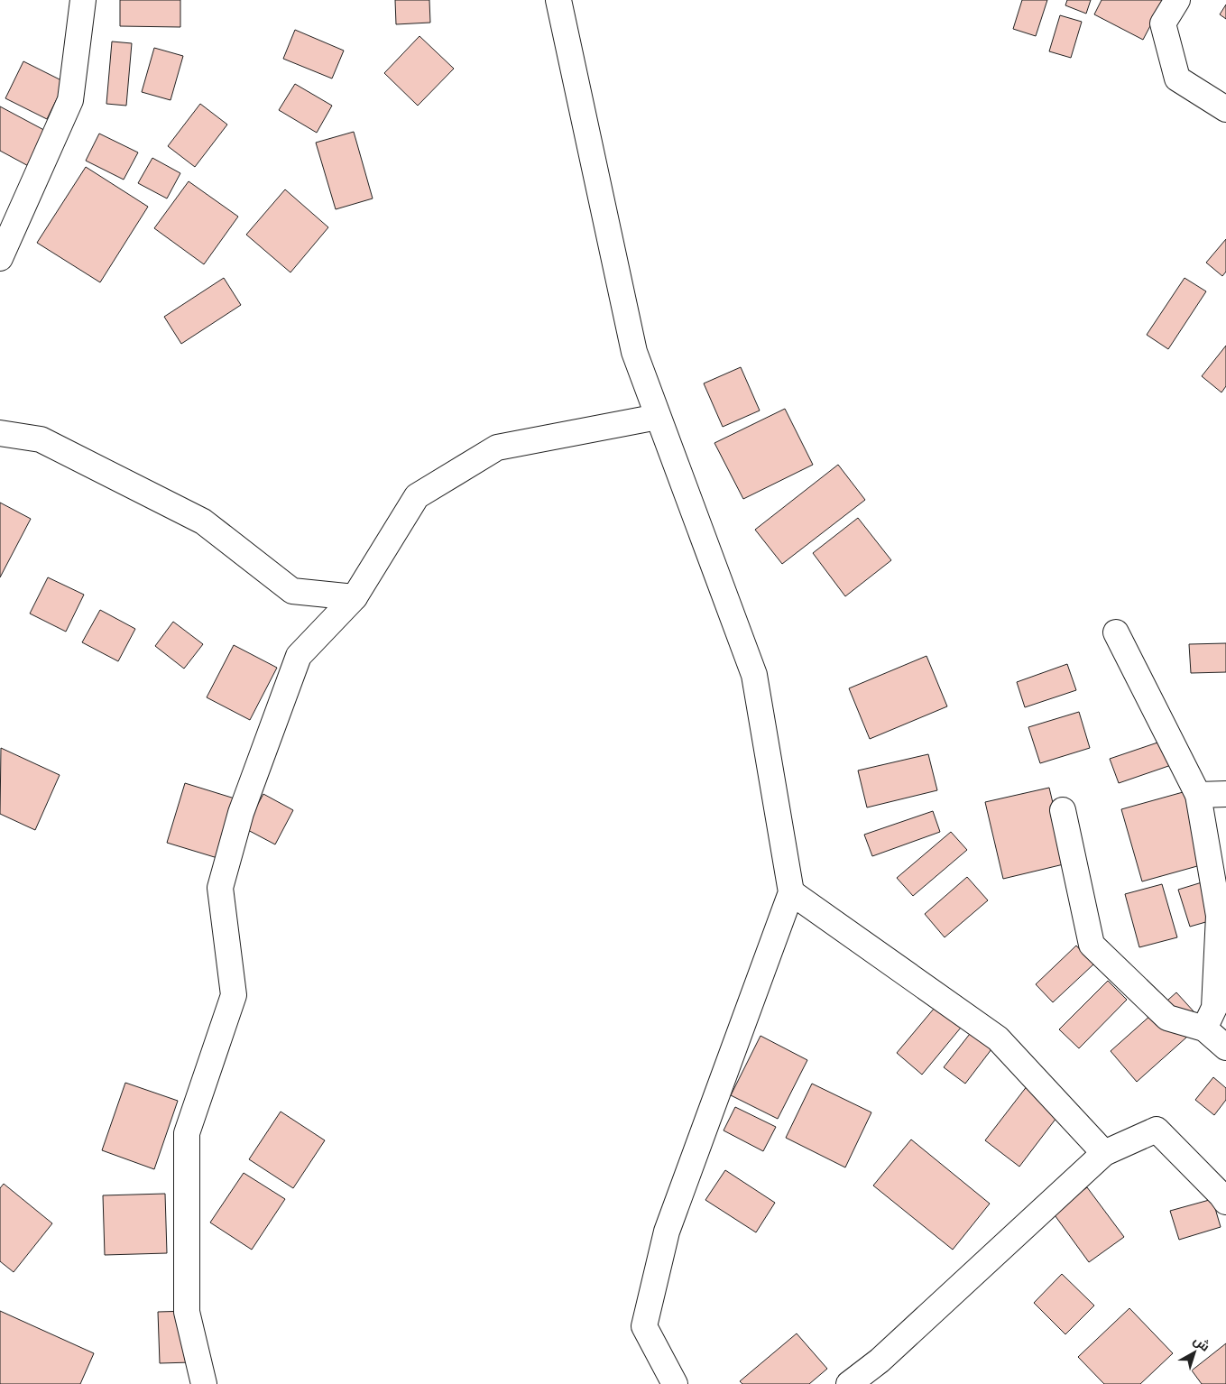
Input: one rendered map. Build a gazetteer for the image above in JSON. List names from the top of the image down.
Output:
{
  "north": "top right"
}
